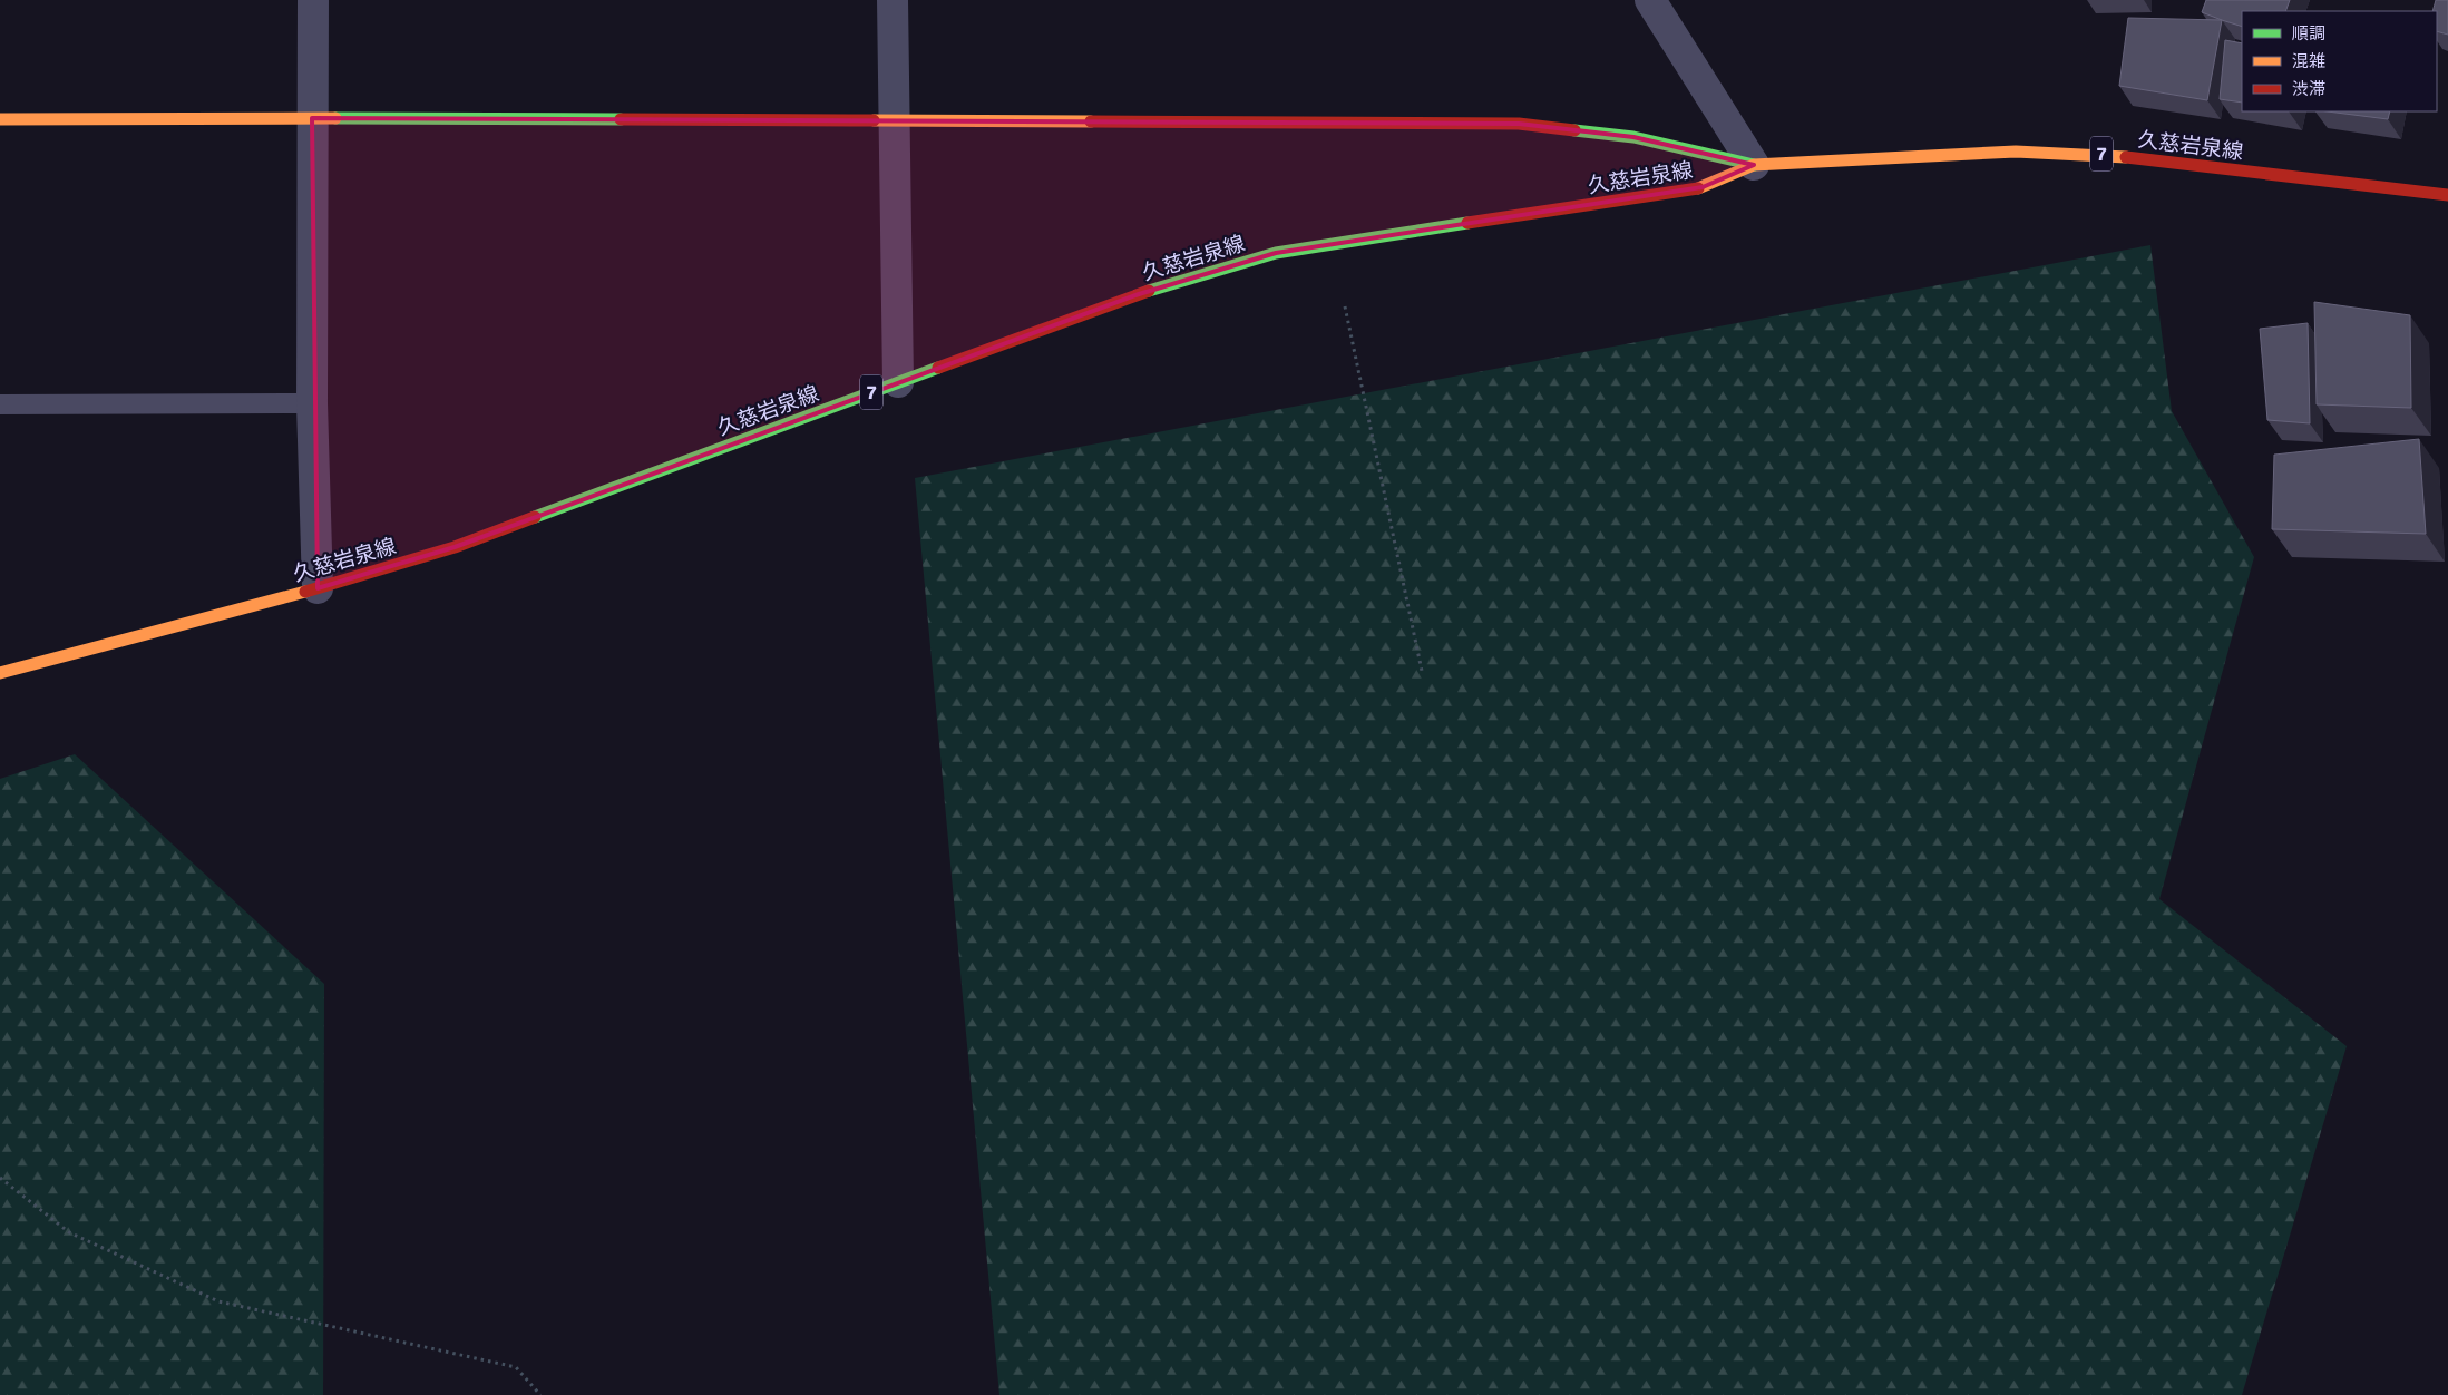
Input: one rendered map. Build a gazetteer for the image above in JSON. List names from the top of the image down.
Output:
{
  "streets": {
    "main road": ["久慈岩泉線", "7"]
  },
  "legend": ["順調", "混雑", "渋滞"]
}
